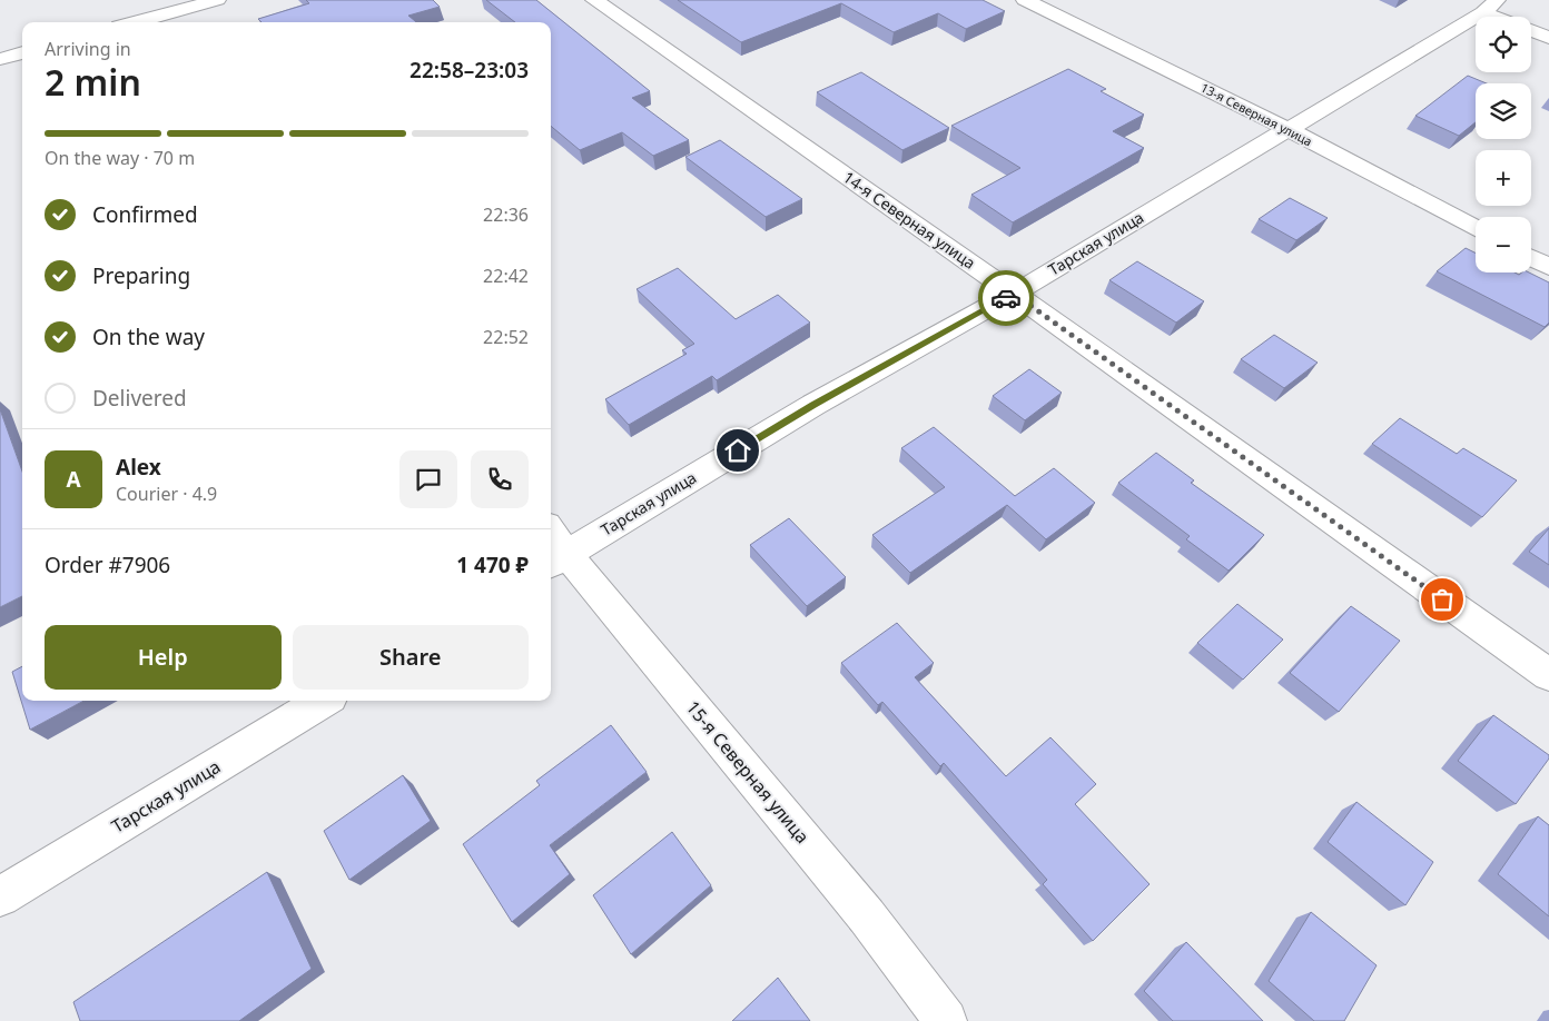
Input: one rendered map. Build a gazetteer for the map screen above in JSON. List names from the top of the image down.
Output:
{
  "streets": {
    "street": [
      "13-я Северная улица",
      "14-я Северная улица",
      "Тарская улица",
      "15-я Северная улица"
    ]
  },
  "crossings": [
    ["13-я Северная улица", "Тарская улица"],
    ["14-я Северная улица", "Тарская улица"],
    ["Тарская улица", "15-я Северная улица"]
  ],
  "page": {
    "map_buttons": ["+", "−"],
    "heading": ["2 min", "Arriving in", "22:58–23:03"],
    "panel": [
      "Alex",
      "Courier · 4.9",
      "Order #7906",
      "1 470 ₽"
    ],
    "bar": "On the way · 70 m",
    "list": [
      ["Confirmed", "22:36"],
      ["Preparing", "22:42"],
      ["On the way", "22:52"],
      "Delivered"
    ],
    "round": "A",
    "buttons": ["Help", "Share"]
  }
}
